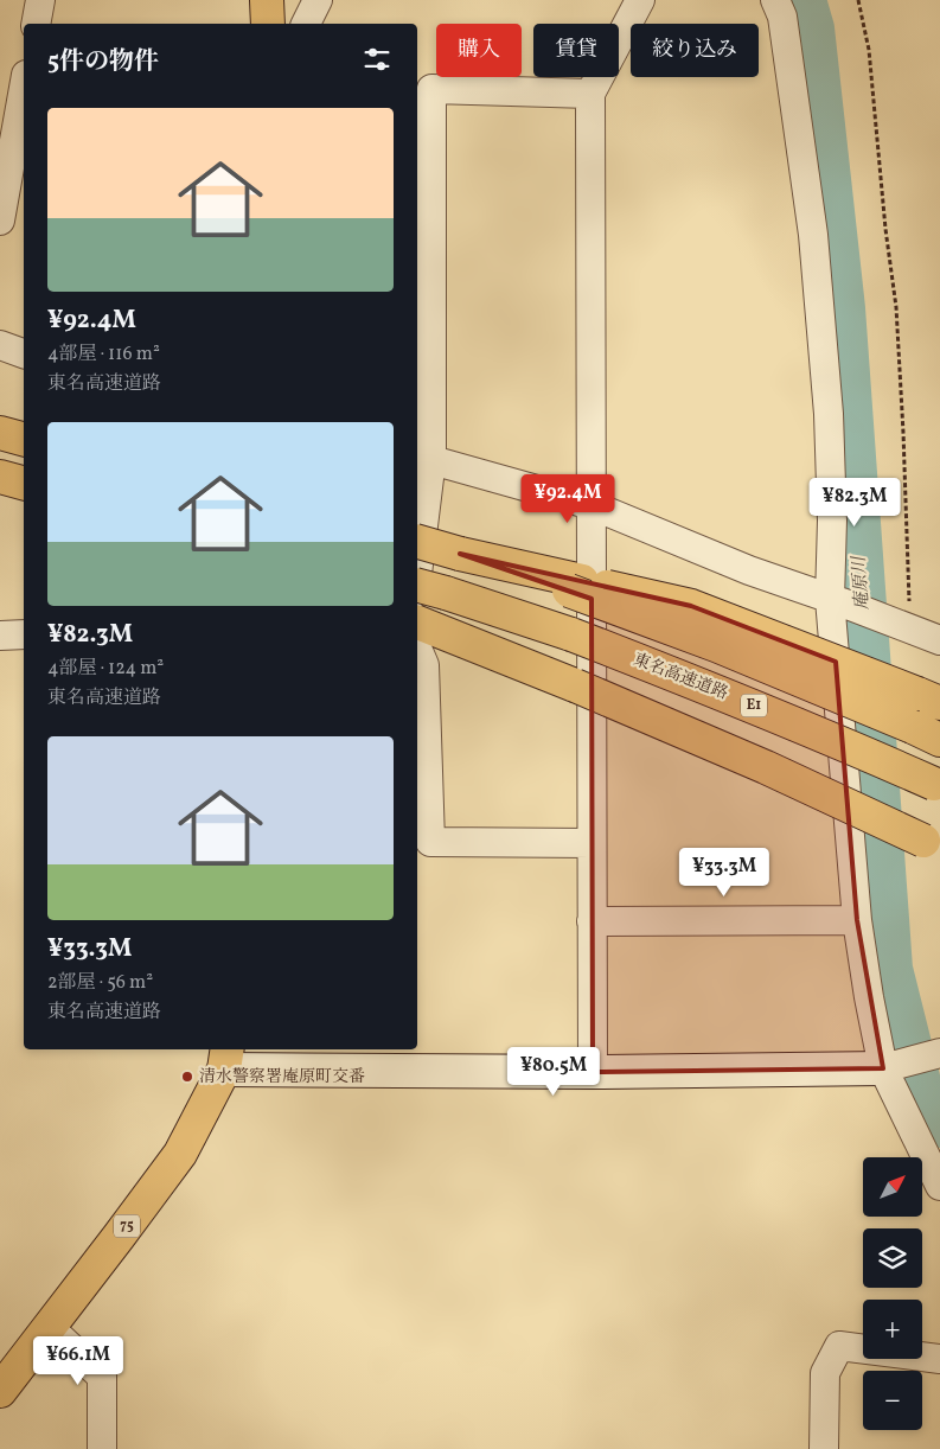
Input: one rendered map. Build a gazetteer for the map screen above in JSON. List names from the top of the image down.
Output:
{
  "streets": {
    "main road": ["東名高速道路", "E1", "75"]
  },
  "water": ["庵原川"],
  "places": ["清水警察署庵原町交番"],
  "north": "top right",
  "page": {
    "chip": ["購入", "賃貸", "絞り込み"],
    "heading": "5件の物件",
    "list": [
      {
        "name": "¥92.4M",
        "note": "4部屋 · 116 m² · 東名高速道路"
      },
      {
        "name": "¥82.3M",
        "note": "4部屋 · 124 m² · 東名高速道路"
      },
      {
        "name": "¥33.3M",
        "note": "2部屋 · 56 m² · 東名高速道路"
      }
    ],
    "price": [
      "¥92.4M",
      "¥82.3M",
      "¥33.3M",
      "¥80.5M",
      "¥66.1M"
    ],
    "map_buttons": ["+", "−"]
  }
}
